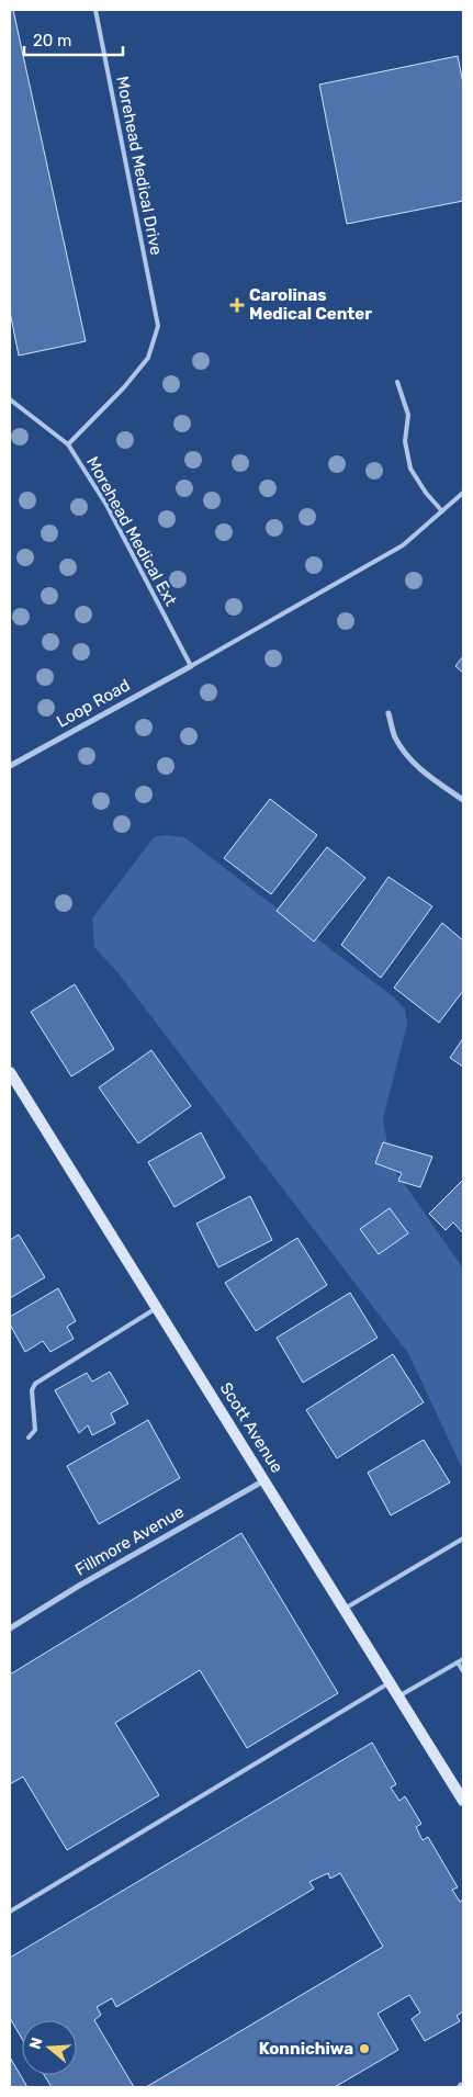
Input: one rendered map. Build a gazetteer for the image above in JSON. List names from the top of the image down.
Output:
{
  "streets": {
    "main road": ["Scott Avenue"],
    "street": ["Loop Road", "Fillmore Avenue"],
    "lane": ["Morehead Medical Drive", "Morehead Medical Ext"]
  },
  "crossings": [
    ["Morehead Medical Drive", "Morehead Medical Ext"],
    ["Morehead Medical Ext", "Loop Road"],
    ["Scott Avenue", "Fillmore Avenue"]
  ],
  "places": {
    "health": ["Carolinas Medical Center"],
    "other": ["Konnichiwa"]
  },
  "scale_bar": "20 m",
  "north": "left"
}
